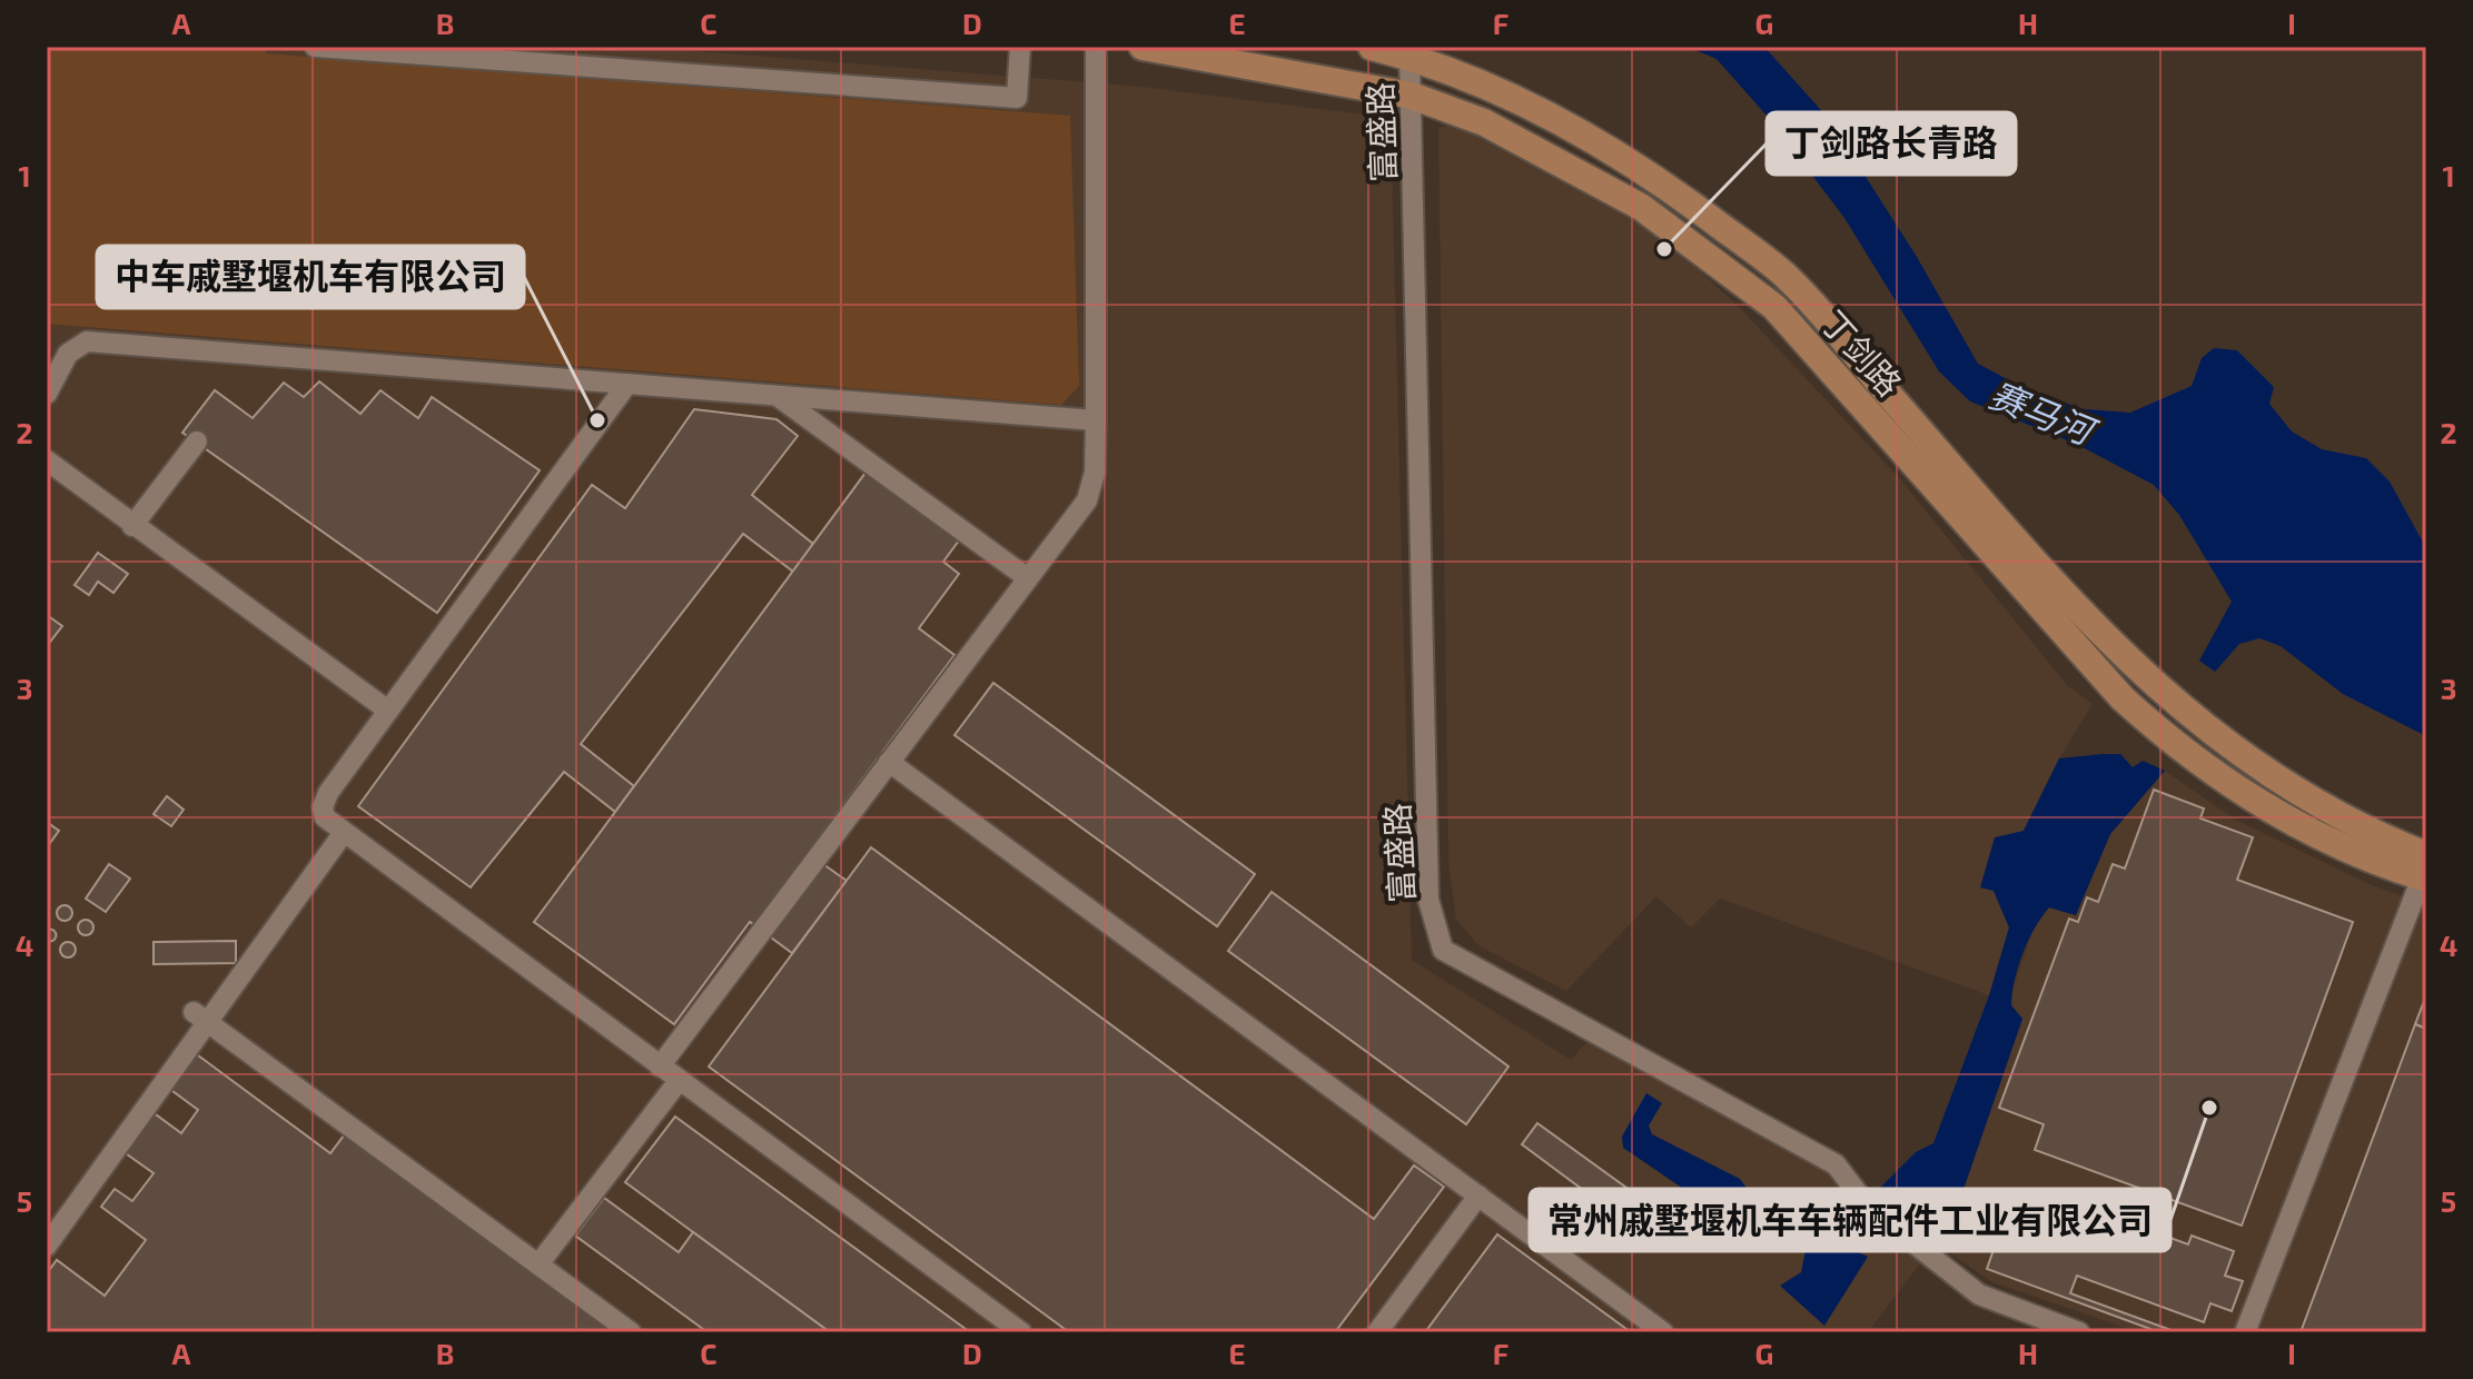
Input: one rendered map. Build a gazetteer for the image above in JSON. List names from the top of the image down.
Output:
{
  "streets": {
    "main road": ["丁剑路"],
    "street": ["富盛路"]
  },
  "crossings": [
    ["富盛路", "丁剑路"]
  ],
  "water": ["赛马河"],
  "places": ["丁剑路长青路", "中车戚墅堰机车有限公司", "常州戚墅堰机车车辆配件工业有限公司"],
  "grid": {
    "columns": [
      "A",
      "B",
      "C",
      "D",
      "E",
      "F",
      "G",
      "H",
      "I"
    ],
    "rows": [
      "1",
      "2",
      "3",
      "4",
      "5"
    ]
  }
}
